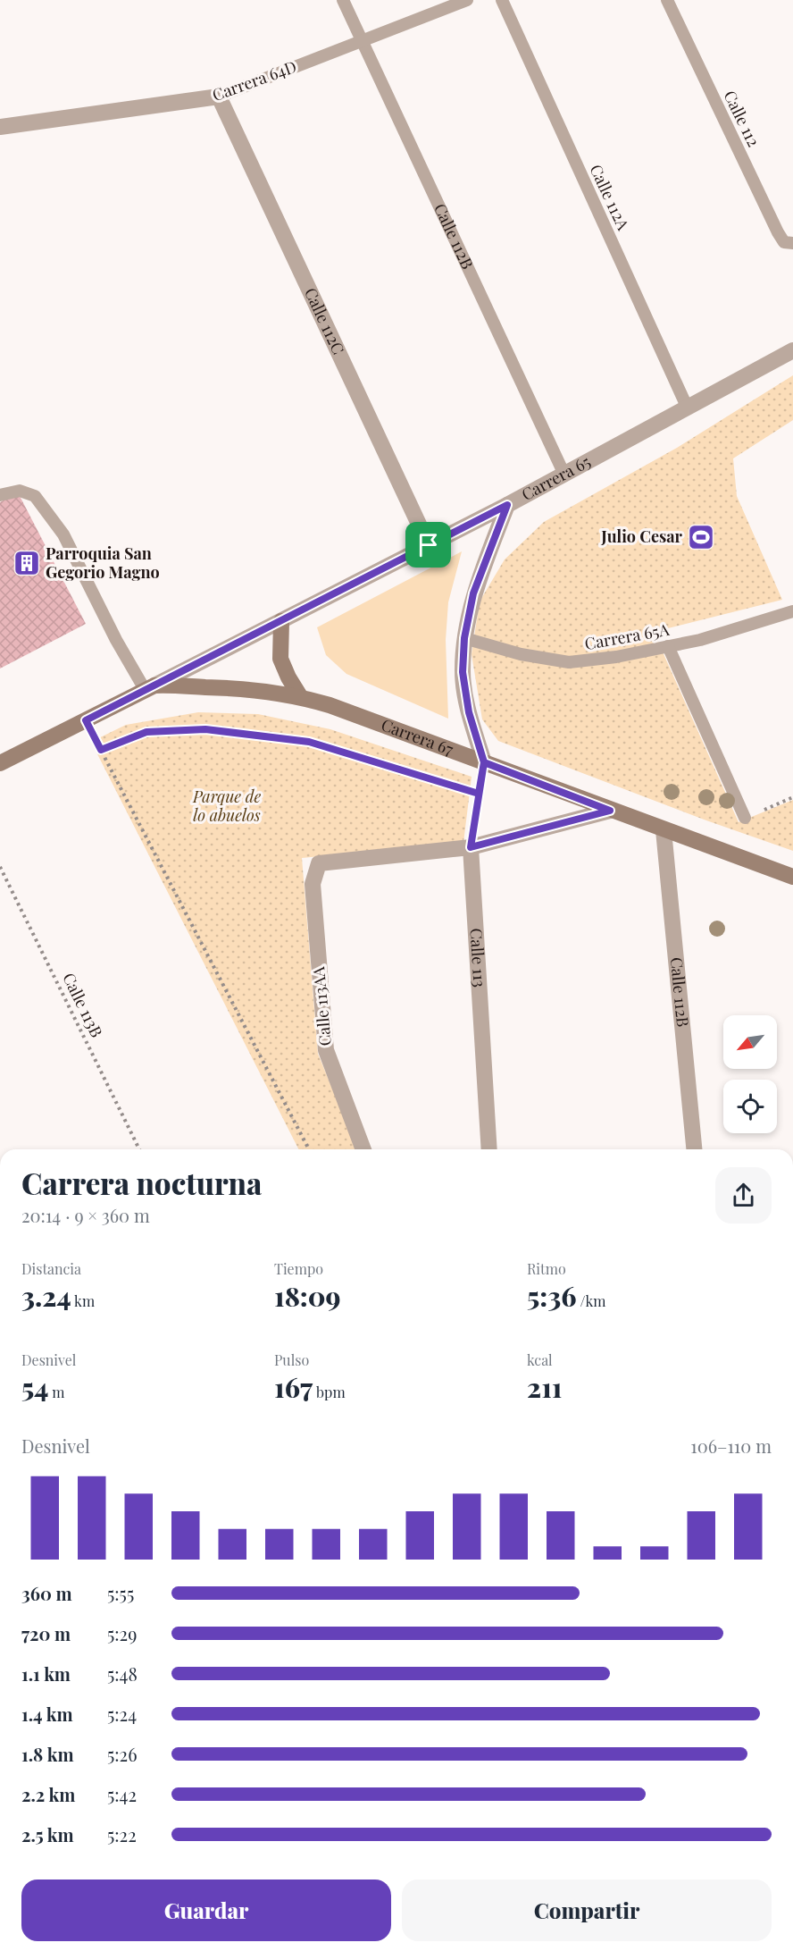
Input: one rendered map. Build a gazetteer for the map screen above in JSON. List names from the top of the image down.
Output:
{
  "streets": {
    "main road": ["Carrera 65", "Carrera 67"],
    "street": [
      "Carrera 64D",
      "Calle 112B",
      "Calle 112C",
      "Calle 113",
      "Calle 113AA"
    ],
    "lane": ["Calle 112", "Calle 112A", "Carrera 65A"],
    "path": ["Calle 113B"]
  },
  "crossings": [
    ["Carrera 64D", "Calle 112B"],
    ["Carrera 64D", "Calle 112C"],
    ["Calle 112A", "Carrera 65"],
    ["Calle 112B", "Carrera 65"],
    ["Calle 112B", "Carrera 67"],
    ["Calle 112C", "Carrera 65"],
    ["Carrera 65", "Carrera 67"],
    ["Calle 113", "Calle 113AA"]
  ],
  "parks": ["Parque de lo abuelos"],
  "places": {
    "sports": ["Julio Cesar"],
    "building": ["Parroquia San Gegorio Magno"]
  },
  "north": "bottom left",
  "page": {
    "heading": ["Carrera nocturna", "20:14 · 9 × 360 m"],
    "stats": [
      ["Distancia", "3.24 km"],
      ["Tiempo", "18:09"],
      ["Ritmo", "5:36 /km"],
      ["Desnivel", "54 m"],
      ["Pulso", "167 bpm"],
      ["kcal", "211"]
    ],
    "chart": ["Desnivel", "106–110 m"],
    "list": [
      {
        "name": "360 m",
        "note": "5:55"
      },
      {
        "name": "720 m",
        "note": "5:29"
      },
      {
        "name": "1.1 km",
        "note": "5:48"
      },
      {
        "name": "1.4 km",
        "note": "5:24"
      },
      {
        "name": "1.8 km",
        "note": "5:26"
      },
      {
        "name": "2.2 km",
        "note": "5:42"
      },
      {
        "name": "2.5 km",
        "note": "5:22"
      }
    ],
    "buttons": ["Guardar", "Compartir"]
  }
}
